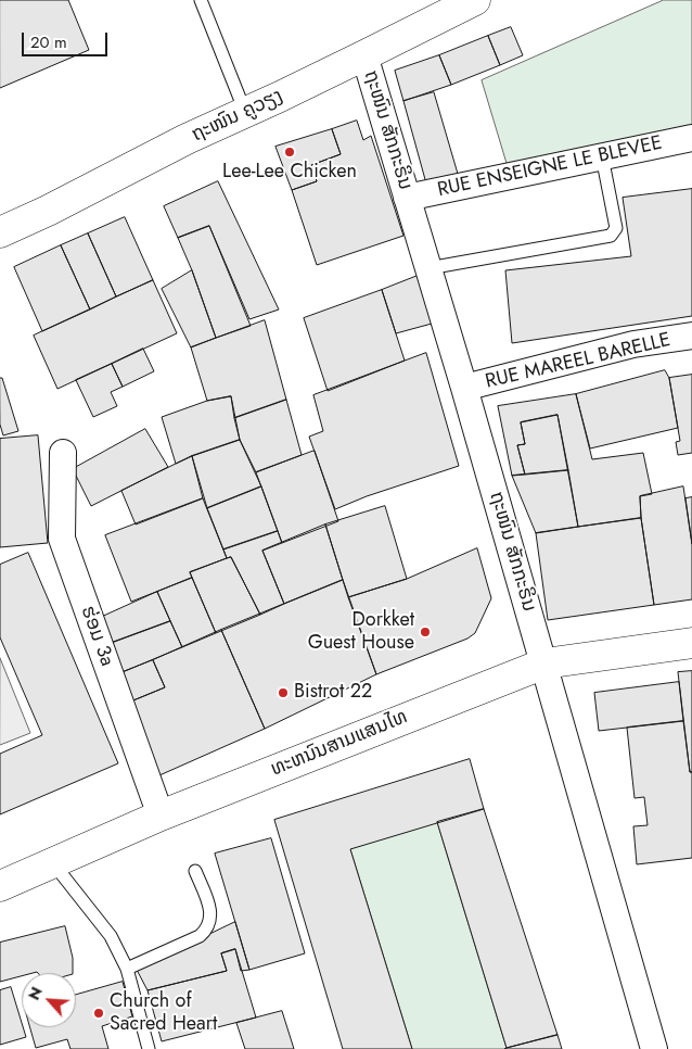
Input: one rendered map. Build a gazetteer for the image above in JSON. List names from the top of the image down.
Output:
{
  "streets": {
    "main road": ["ຖະໜົນ ຄູວຽງ", "ທະຫນົນສາມແສນໄທ"],
    "street": [
      "ຖະໜົນ ສັກກະຣິນ",
      "RUE ENSEIGNE LE BLEVEE",
      "RUE MAREEL BARELLE",
      "ຮ່ອມ 3a"
    ]
  },
  "crossings": [
    ["ຖະໜົນ ຄູວຽງ", "ຖະໜົນ ສັກກະຣິນ"],
    ["ຖະໜົນ ສັກກະຣິນ", "RUE ENSEIGNE LE BLEVEE"],
    ["ຖະໜົນ ສັກກະຣິນ", "RUE MAREEL BARELLE"],
    ["ຖະໜົນ ສັກກະຣິນ", "ທະຫນົນສາມແສນໄທ"],
    ["ຮ່ອມ 3a", "ທະຫນົນສາມແສນໄທ"]
  ],
  "places": [
    "Lee-Lee Chicken",
    "Dorkket Guest House",
    "Bistrot 22",
    "Church of Sacred Heart"
  ],
  "scale_bar": "20 m",
  "north": "top left"
}
